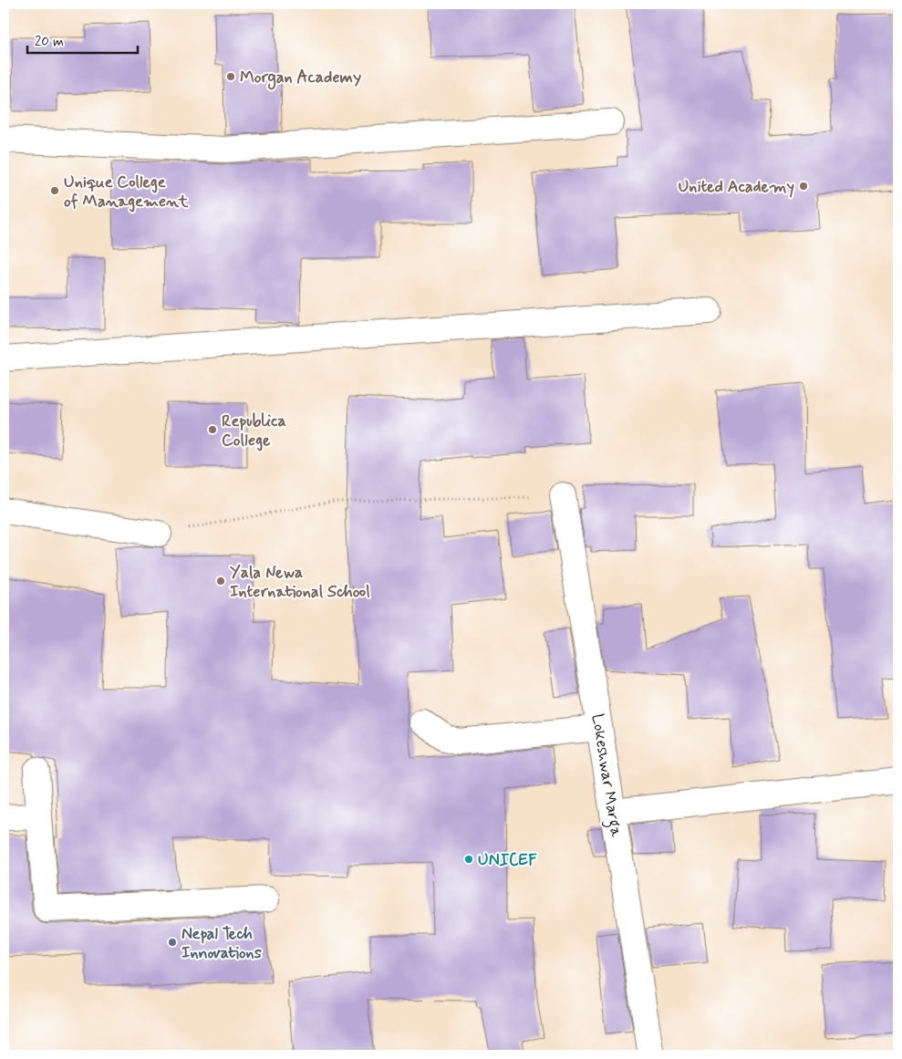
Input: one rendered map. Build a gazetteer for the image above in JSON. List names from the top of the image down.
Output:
{
  "streets": {
    "street": ["Lokeshwar Marga"]
  },
  "places": [
    "Morgan Academy",
    "United Academy",
    "Unique College of Management",
    "Republica College",
    "Yala Newa International School",
    "UNICEF",
    "Nepal Tech Innovations"
  ],
  "scale_bar": "20 m"
}
